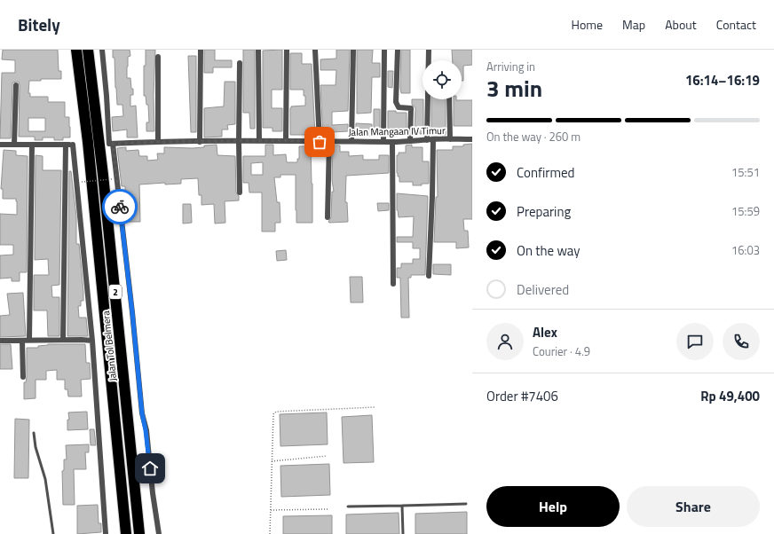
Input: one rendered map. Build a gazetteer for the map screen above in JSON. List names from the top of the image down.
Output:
{
  "streets": {
    "highway": ["2", "Jalan Tol Belmera"],
    "street": ["Jalan Mangaan IV Timur"]
  },
  "page": {
    "header": "Bitely",
    "nav": [
      "Home",
      "Map",
      "About",
      "Contact"
    ],
    "heading": ["3 min", "Arriving in", "16:14–16:19"],
    "panel": [
      "Alex",
      "Courier · 4.9",
      "Order #7406",
      "Rp 49,400"
    ],
    "bar": "On the way · 260 m",
    "list": [
      ["Confirmed", "15:51"],
      ["Preparing", "15:59"],
      ["On the way", "16:03"],
      "Delivered"
    ],
    "buttons": ["Help", "Share"]
  }
}
